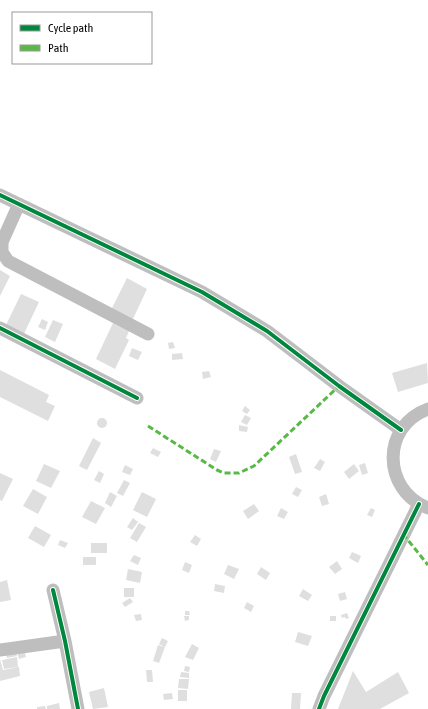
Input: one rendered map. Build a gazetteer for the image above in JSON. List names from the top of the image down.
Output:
{
  "legend": ["Cycle path", "Path"]
}
